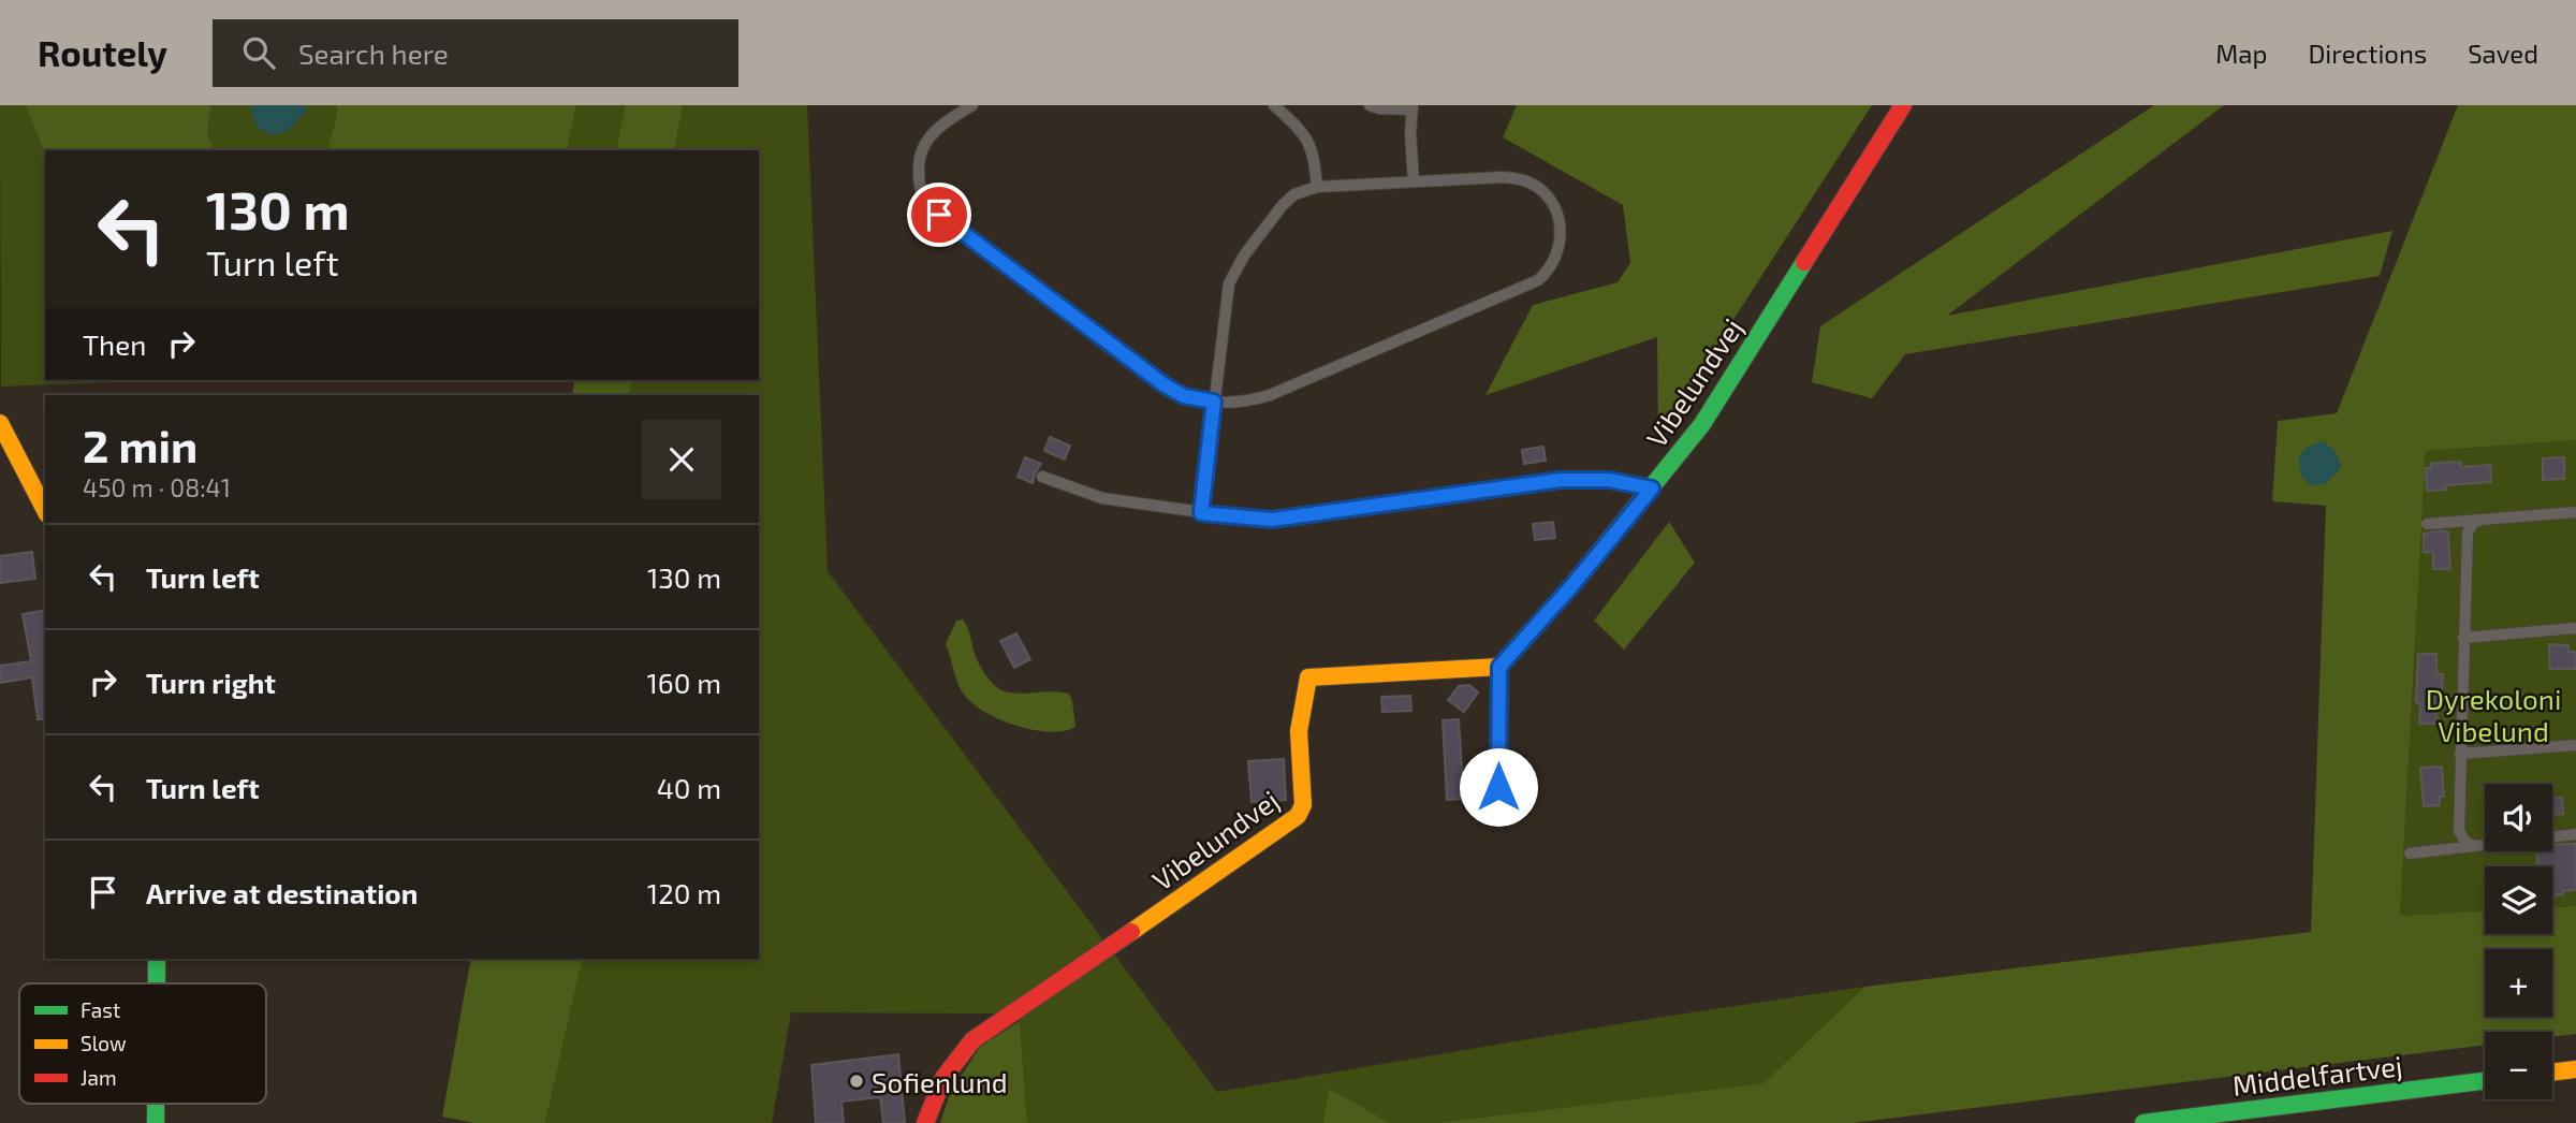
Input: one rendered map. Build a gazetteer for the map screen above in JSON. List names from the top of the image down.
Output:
{
  "streets": {
    "street": ["Vibelundvej", "Middelfartvej"]
  },
  "parks": ["Dyrekoloni Vibelund"],
  "places": ["Sofienlund"],
  "legend": ["Fast", "Slow", "Jam"],
  "page": {
    "header": "Routely",
    "search": "Search here",
    "nav": ["Map", "Directions", "Saved"],
    "turn": ["130 m", "Turn left"],
    "then": "Then",
    "heading": ["2 min", "450 m · 08:41"],
    "list": [
      {
        "name": "Turn left",
        "value": "130 m"
      },
      {
        "name": "Turn right",
        "value": "160 m"
      },
      {
        "name": "Turn left",
        "value": "40 m"
      },
      {
        "name": "Arrive at destination",
        "value": "120 m"
      }
    ],
    "map_buttons": ["+", "−"]
  }
}
